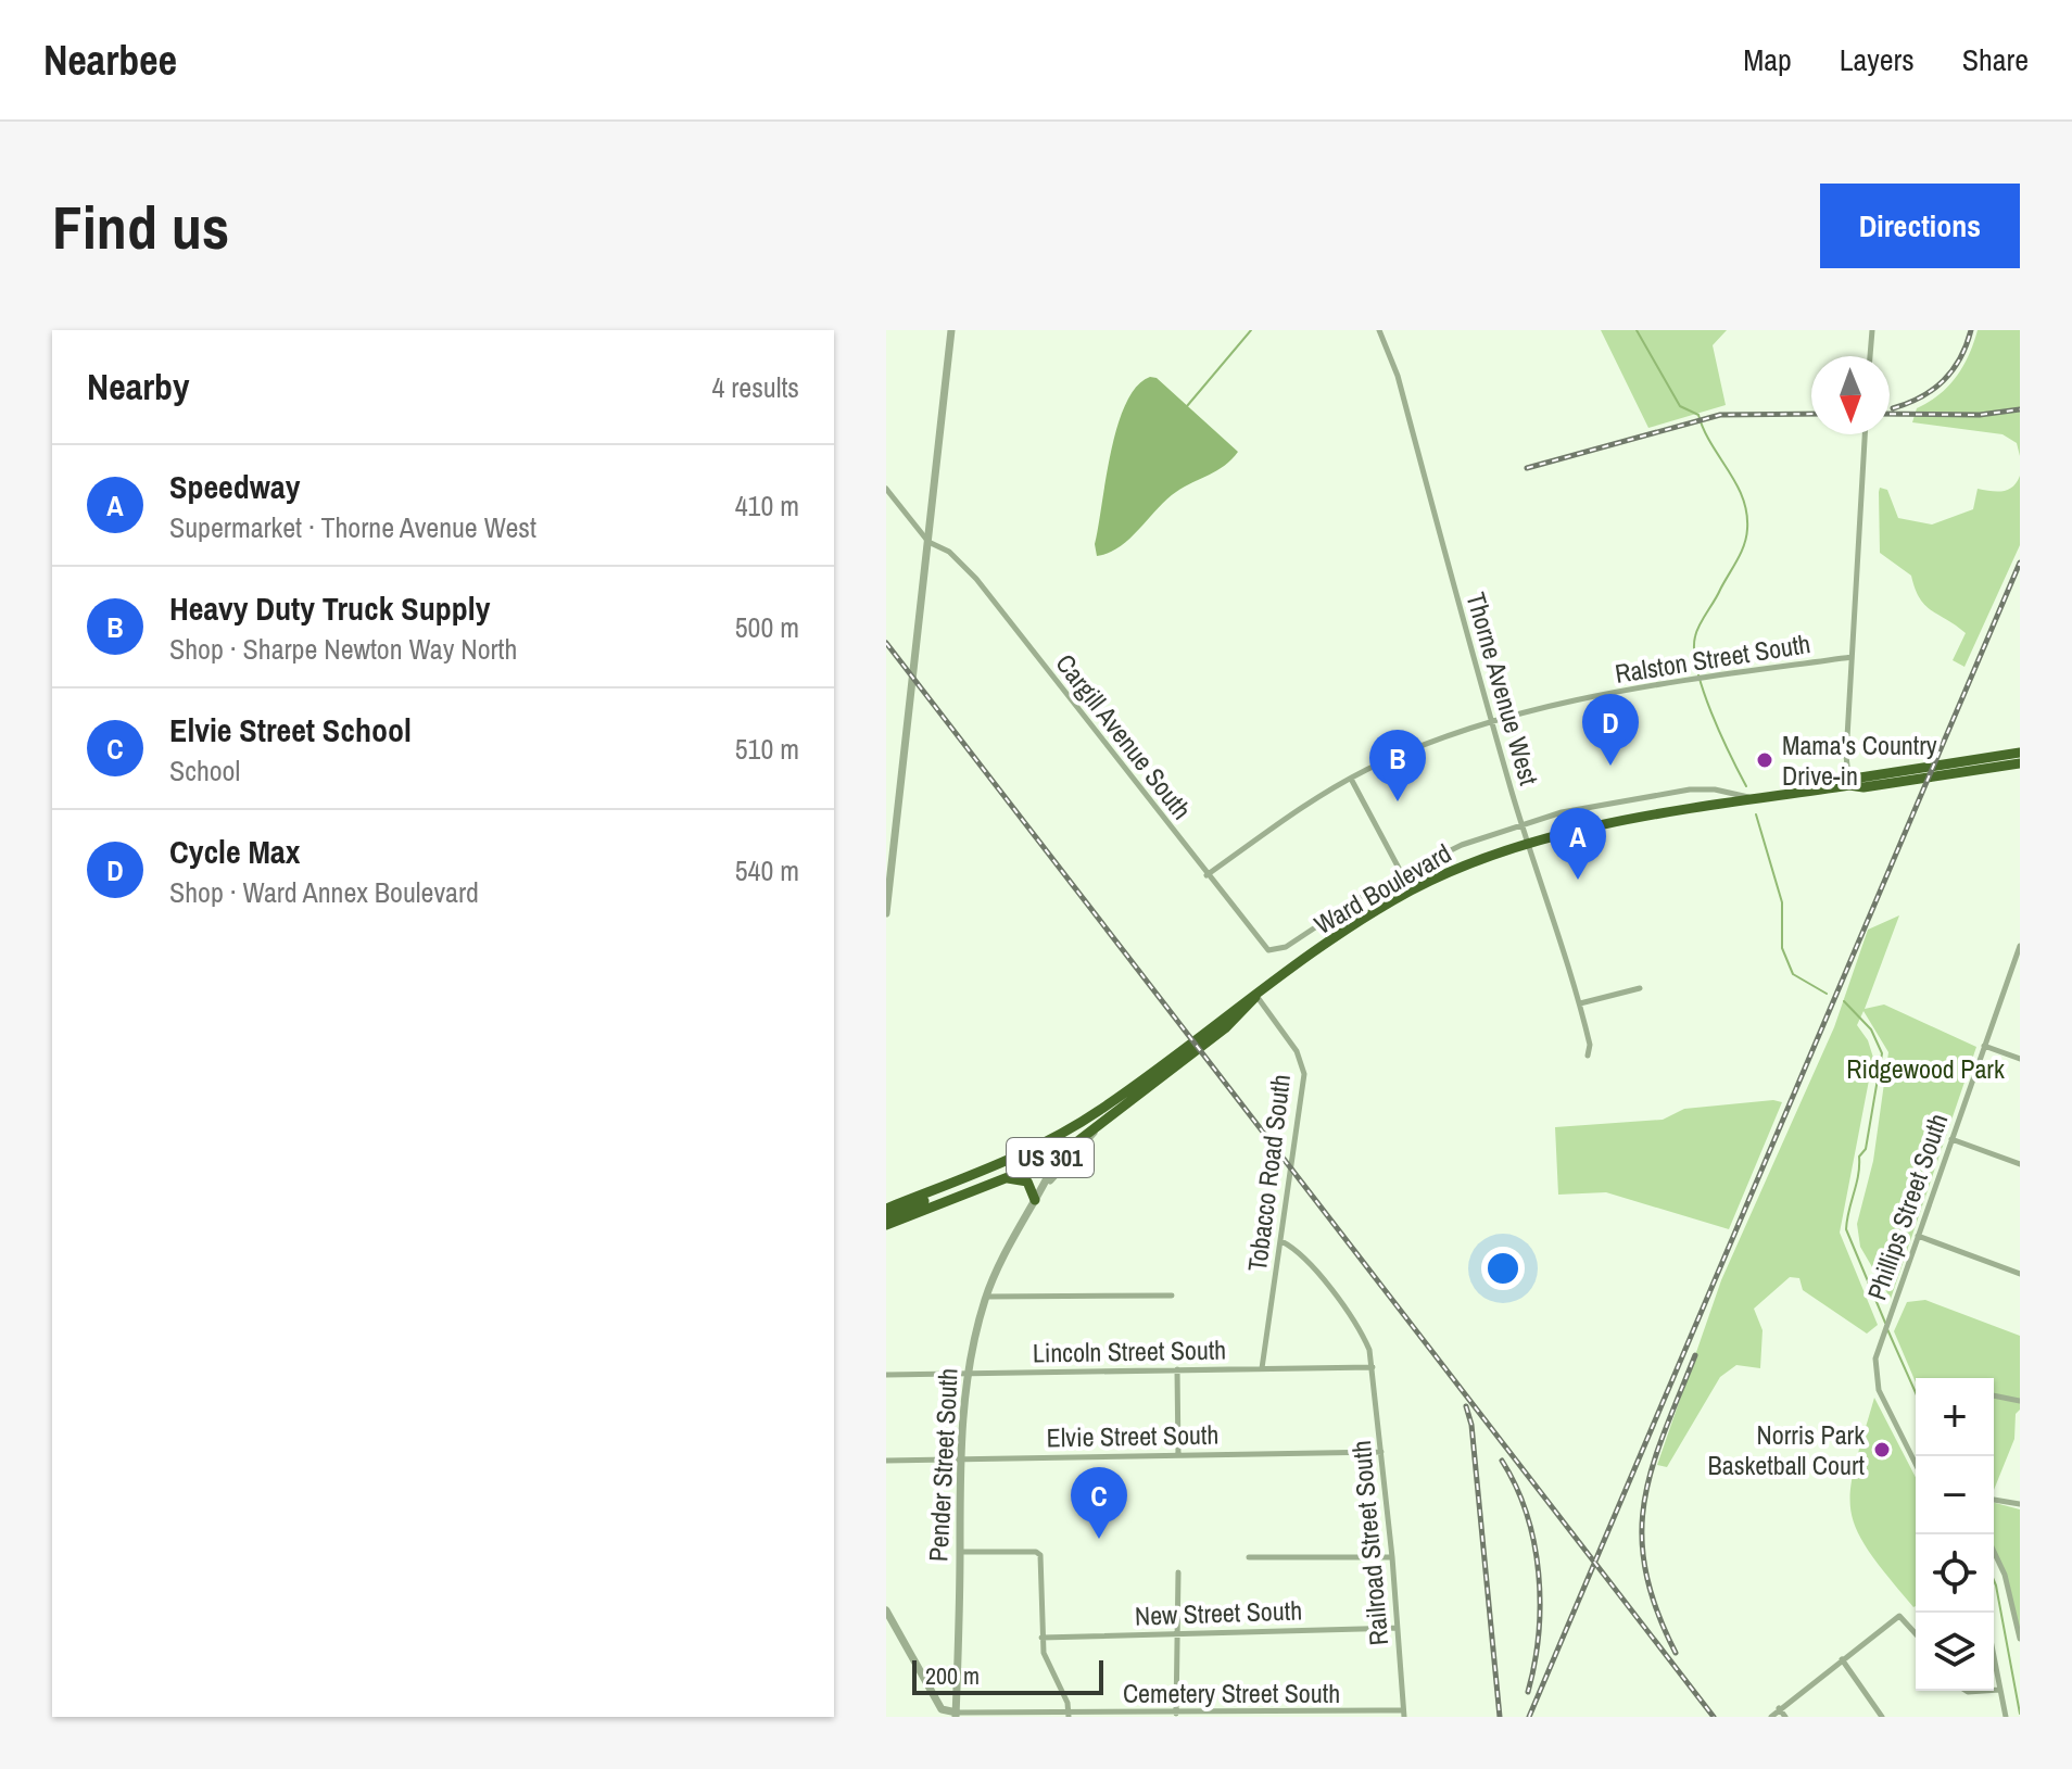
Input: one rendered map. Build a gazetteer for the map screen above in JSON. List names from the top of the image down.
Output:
{
  "streets": {
    "highway": ["Ward Boulevard", "US 301"],
    "street": [
      "Ralston Street South",
      "Thorne Avenue West",
      "Cargill Avenue South",
      "Tobacco Road South",
      "Phillips Street South",
      "Lincoln Street South",
      "Elvie Street South",
      "Pender Street South",
      "Railroad Street South",
      "New Street South",
      "Cemetery Street South"
    ]
  },
  "crossings": [
    ["Ralston Street South", "Thorne Avenue West"],
    ["Ralston Street South", "Cargill Avenue South"],
    ["Thorne Avenue West", "Ward Boulevard"],
    ["Ward Boulevard", "Tobacco Road South"],
    ["Ward Boulevard", "Pender Street South"],
    ["Tobacco Road South", "Lincoln Street South"],
    ["Tobacco Road South", "Railroad Street South"],
    ["Lincoln Street South", "Pender Street South"],
    ["Lincoln Street South", "Railroad Street South"],
    ["Elvie Street South", "Pender Street South"],
    ["Elvie Street South", "Railroad Street South"],
    ["Pender Street South", "Cemetery Street South"],
    ["Railroad Street South", "New Street South"],
    ["Railroad Street South", "Cemetery Street South"]
  ],
  "parks": ["Ridgewood Park"],
  "places": ["Mama's Country Drive-in", "Norris Park Basketball Court"],
  "scale_bar": "200 m",
  "north": "bottom",
  "page": {
    "header": "Nearbee",
    "nav": ["Map", "Layers", "Share"],
    "buttons": "Directions",
    "title": "Find us",
    "heading": ["Nearby", "4 results"],
    "list": [
      {
        "mark": "A",
        "name": "Speedway",
        "note": "Supermarket · Thorne Avenue West",
        "value": "410 m"
      },
      {
        "mark": "B",
        "name": "Heavy Duty Truck Supply",
        "note": "Shop · Sharpe Newton Way North",
        "value": "500 m"
      },
      {
        "mark": "C",
        "name": "Elvie Street School",
        "note": "School",
        "value": "510 m"
      },
      {
        "mark": "D",
        "name": "Cycle Max",
        "note": "Shop · Ward Annex Boulevard",
        "value": "540 m"
      }
    ],
    "pins": [
      "D",
      "B",
      "A",
      "C"
    ],
    "map_buttons": ["+", "−"],
    "scale": "200 m"
  }
}
